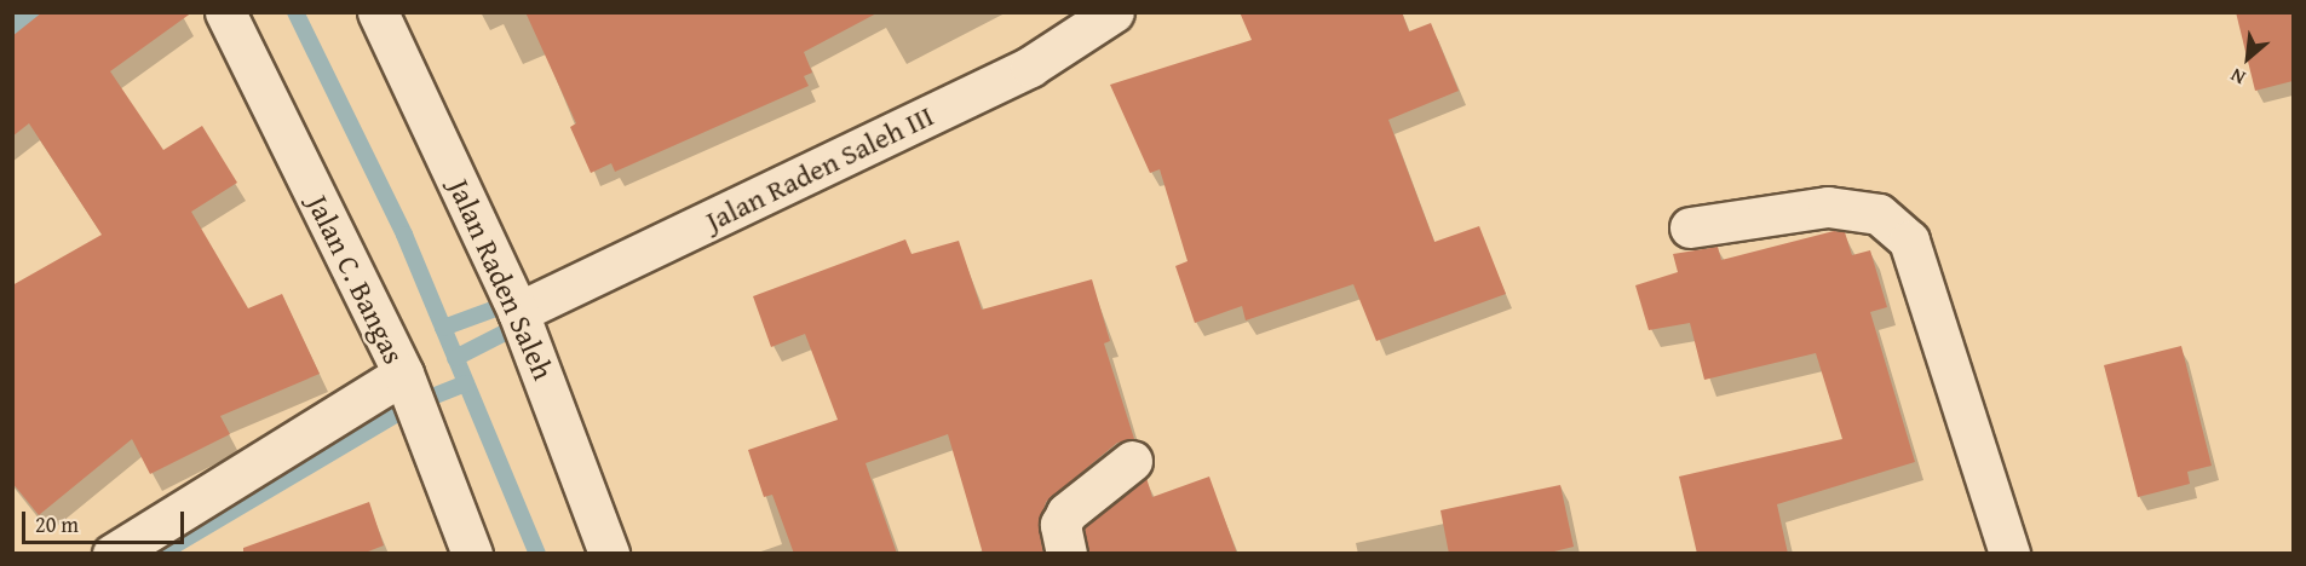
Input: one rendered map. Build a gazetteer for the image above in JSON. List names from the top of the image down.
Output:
{
  "streets": {
    "street": ["Jalan Raden Saleh III", "Jalan C. Bangas", "Jalan Raden Saleh"]
  },
  "crossings": [
    ["Jalan Raden Saleh III", "Jalan Raden Saleh"]
  ],
  "scale_bar": "20 m",
  "north": "bottom left"
}
